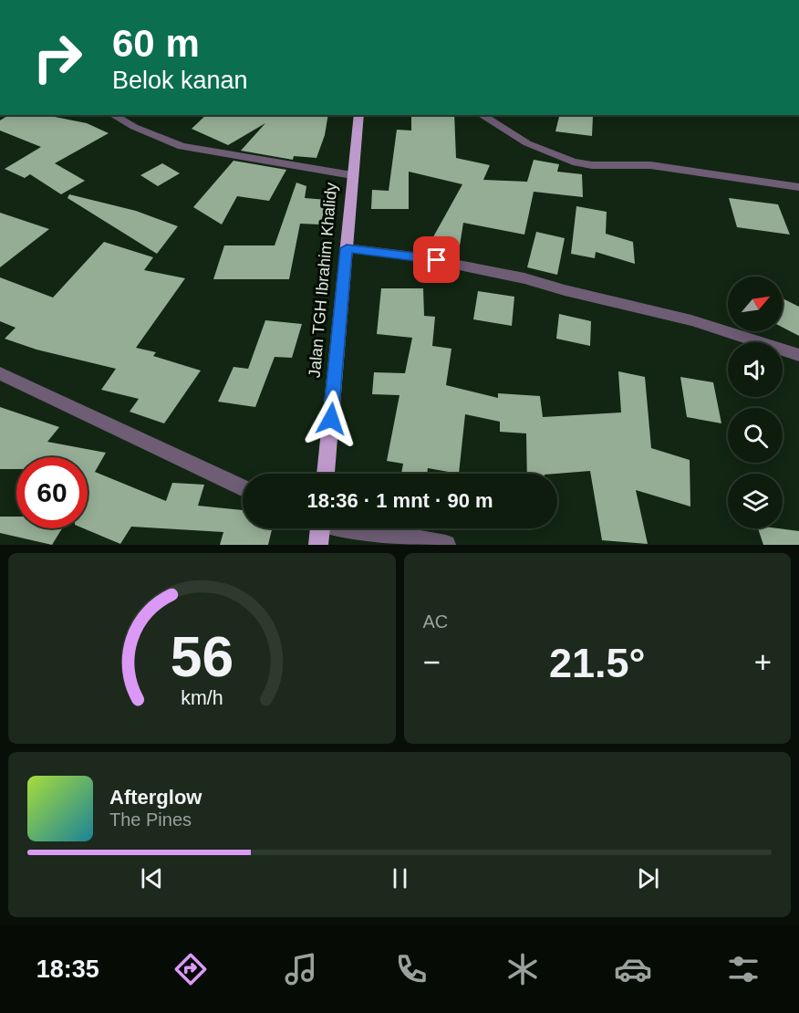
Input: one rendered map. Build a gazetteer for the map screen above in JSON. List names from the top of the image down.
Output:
{
  "streets": {
    "main road": ["Jalan TGH Ibrahim Khalidy"]
  },
  "north": "top right",
  "page": {
    "turn": ["60 m", "Belok kanan"],
    "limit": "60",
    "trip": "18:36 · 1 mnt · 90 m",
    "tile": "AC",
    "heat": ["−", "21.5°", "+"],
    "song": ["Afterglow", "The Pines"],
    "tabs": "18:35",
    "gauge": ["56", "km/h"]
  }
}
